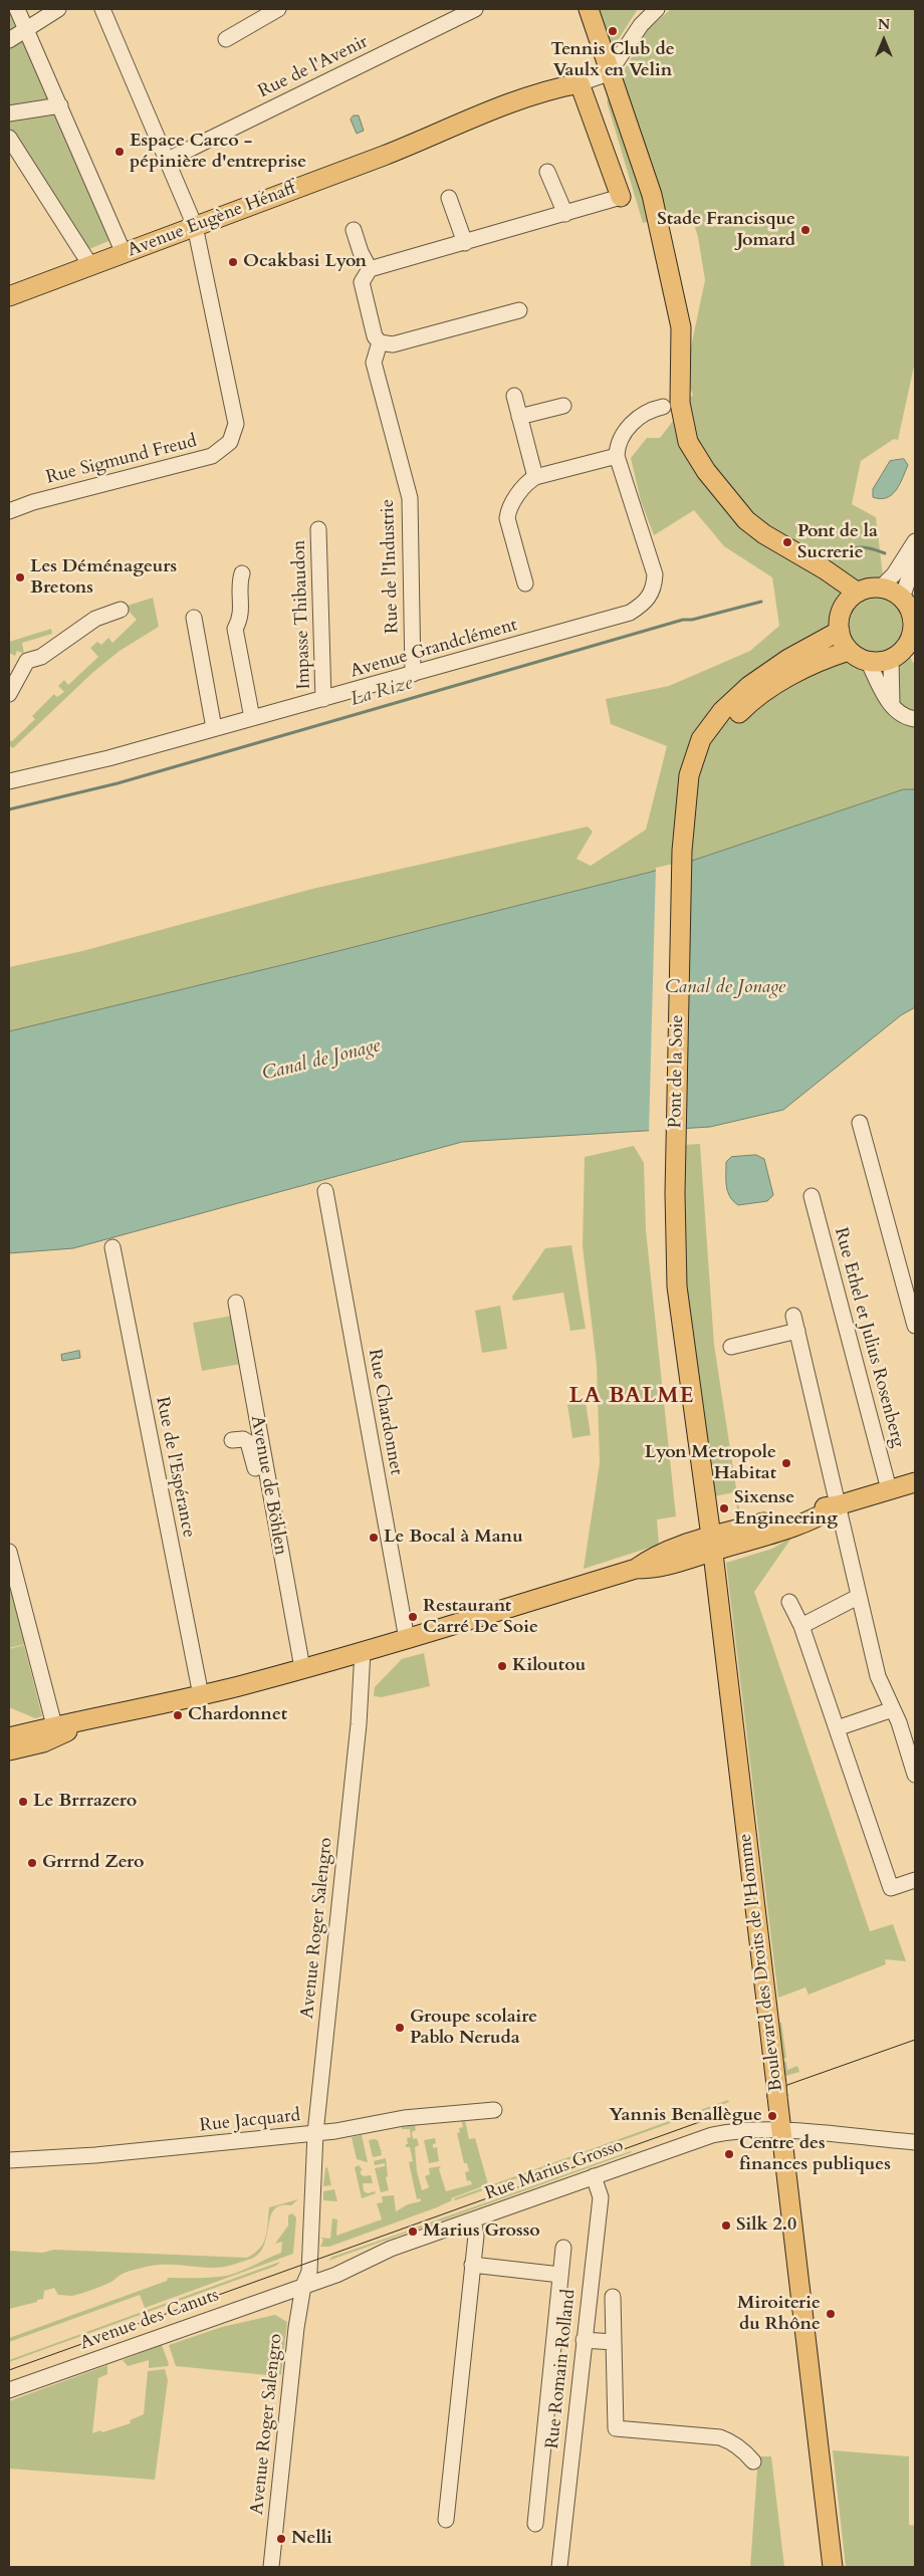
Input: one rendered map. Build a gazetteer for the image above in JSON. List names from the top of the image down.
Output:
{
  "streets": {
    "main road": ["Avenue Eugène Hénaff", "Pont de la Soie", "Boulevard des Droits de l'Homme"],
    "street": [
      "Rue de l'Avenir",
      "Rue Sigmund Freud",
      "Rue de l'Industrie",
      "Impasse Thibaudon",
      "Avenue Grandclément",
      "Rue Ethel et Julius Rosenberg",
      "Rue Chardonnet",
      "Rue de l'Espérance",
      "Avenue de Böhlen",
      "Avenue Roger Salengro",
      "Rue Jacquard",
      "Rue Marius Grosso",
      "Avenue des Canuts",
      "Rue Romain Rolland"
    ]
  },
  "crossings": [
    ["Rue de l'Avenir", "Rue Sigmund Freud"],
    ["Avenue Eugène Hénaff", "Rue Sigmund Freud"],
    ["Rue de l'Industrie", "Avenue Grandclément"],
    ["Impasse Thibaudon", "Avenue Grandclément"],
    ["Pont de la Soie", "Boulevard des Droits de l'Homme"],
    ["Avenue Roger Salengro", "Rue Jacquard"],
    ["Avenue Roger Salengro", "Rue Marius Grosso"],
    ["Avenue Roger Salengro", "Avenue des Canuts"],
    ["Boulevard des Droits de l'Homme", "Rue Marius Grosso"],
    ["Rue Marius Grosso", "Avenue des Canuts"],
    ["Rue Marius Grosso", "Rue Romain Rolland"]
  ],
  "districts": ["LA BALME"],
  "water": ["La Rize", "Canal de Jonage"],
  "places": [
    "Tennis Club de Vaulx en Velin",
    "Espace Carco - pépinière d'entreprise",
    "Stade Francisque Jomard",
    "Ocakbasi Lyon",
    "Pont de la Sucrerie",
    "Les Déménageurs Bretons",
    "Lyon Metropole Habitat",
    "Sixense Engineering",
    "Le Bocal à Manu",
    "Restaurant Carré De Soie",
    "Kiloutou",
    "Chardonnet",
    "Le Brrrazero",
    "Grrrnd Zero",
    "Groupe scolaire Pablo Neruda",
    "Yannis Benallègue",
    "Centre des finances publiques",
    "Silk 2.0",
    "Marius Grosso",
    "Miroiterie du Rhône",
    "Nelli"
  ],
  "north": "top"
}
